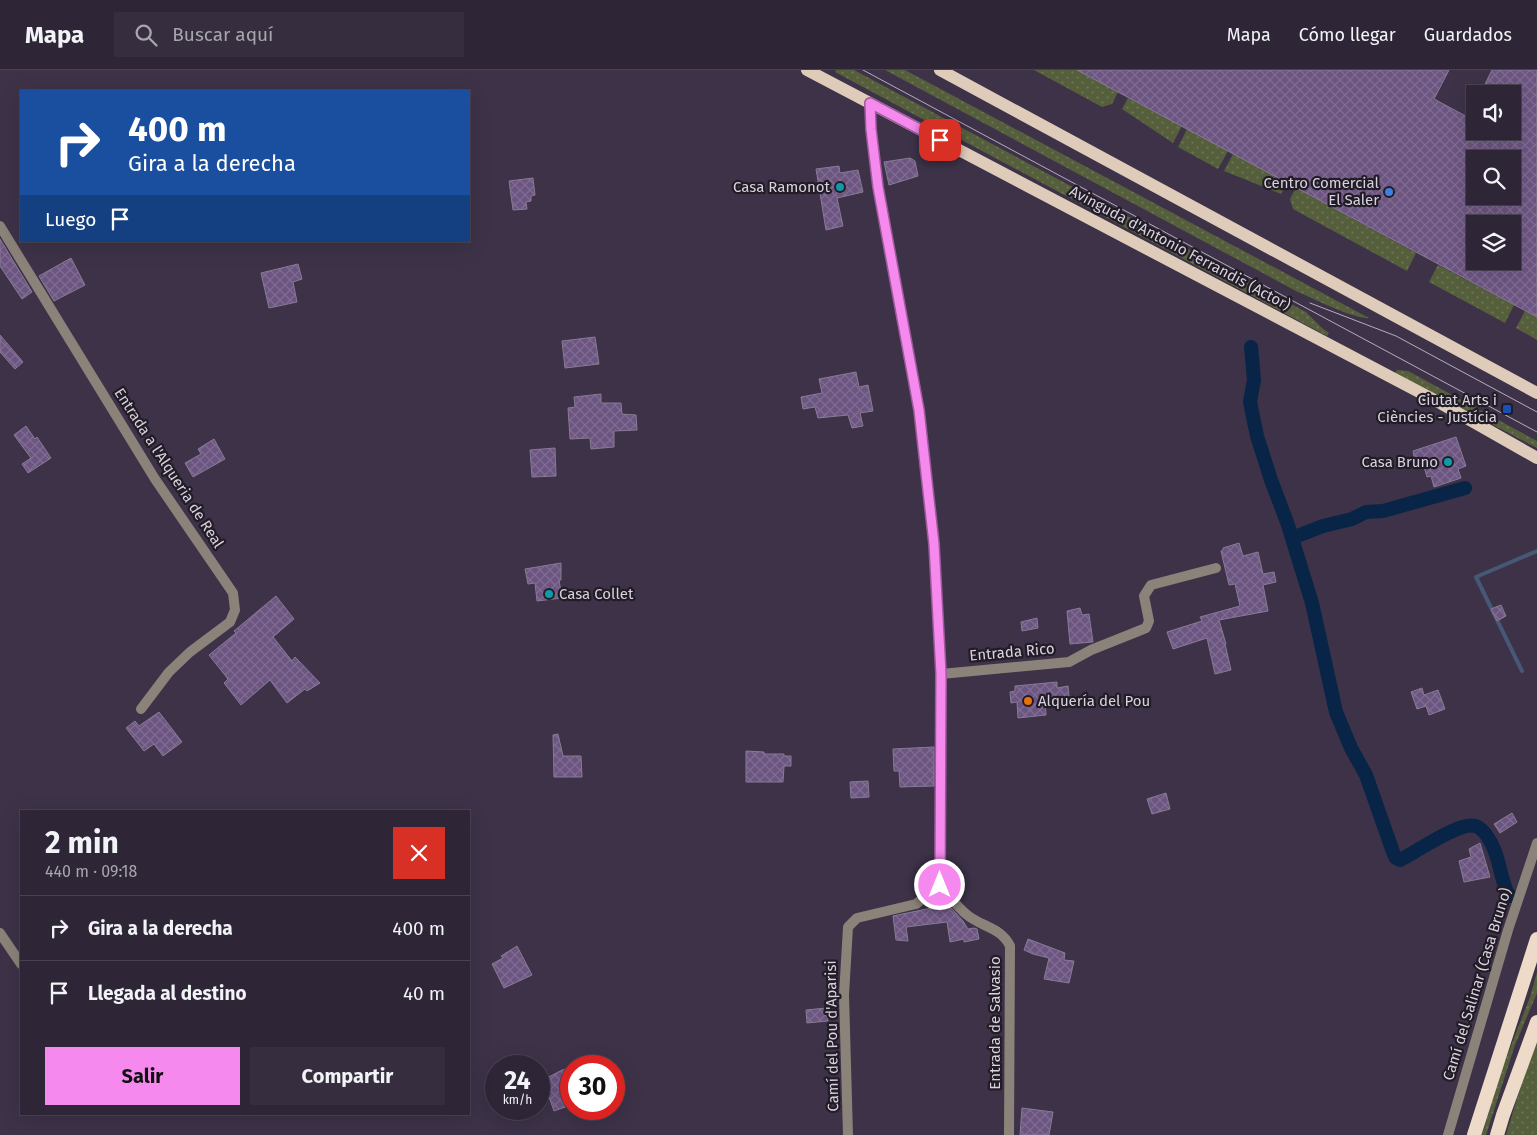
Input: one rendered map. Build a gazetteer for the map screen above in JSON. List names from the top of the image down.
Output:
{
  "streets": {
    "main road": ["Avinguda d'Antonio Ferrandis (Actor)"],
    "street": [
      "Entrada a l'Alqueria de Real",
      "Entrada Rico",
      "Camí del Salinar (Casa Bruno)",
      "Entrada de Salvasio",
      "Camí del Pou d'Aparisi"
    ]
  },
  "crossings": [
    ["Entrada de Salvasio", "Camí del Pou d'Aparisi"]
  ],
  "places": {
    "other": [
      "Casa Ramonot",
      "Centro Comercial El Saler",
      "Casa Bruno",
      "Casa Collet",
      "Alquería del Pou"
    ],
    "transit": ["Ciutat Arts i Ciències - Justícia"]
  },
  "page": {
    "header": "Mapa",
    "search": "Buscar aquí",
    "nav": ["Mapa", "Cómo llegar", "Guardados"],
    "turn": ["400 m", "Gira a la derecha"],
    "then": "Luego",
    "heading": ["2 min", "440 m · 09:18"],
    "list": [
      {
        "name": "Gira a la derecha",
        "value": "400 m"
      },
      {
        "name": "Llegada al destino",
        "value": "40 m"
      }
    ],
    "buttons": ["Salir", "Compartir"],
    "speed": "24 km/h",
    "limit": "30"
  }
}
